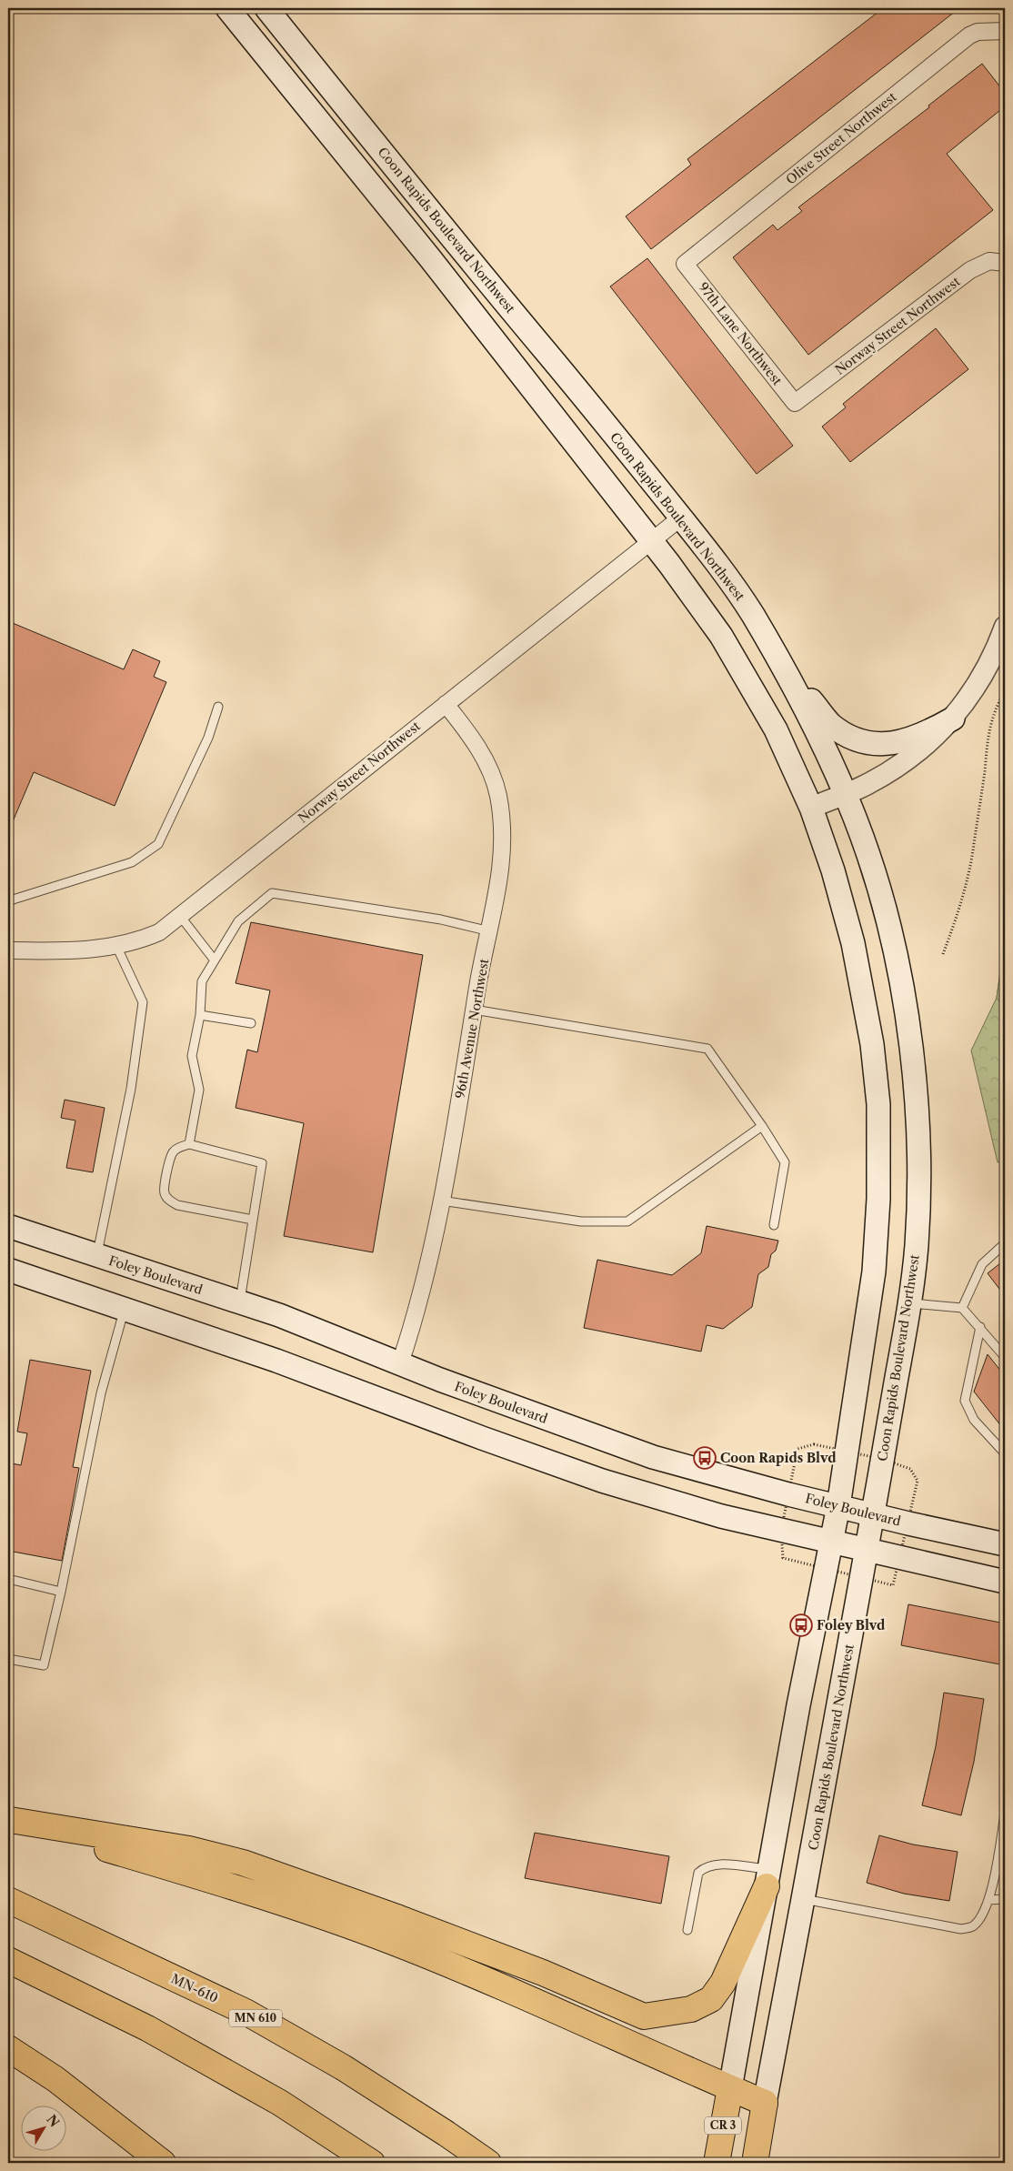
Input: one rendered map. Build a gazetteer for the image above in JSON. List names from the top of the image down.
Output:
{
  "streets": {
    "main road": [
      "Coon Rapids Boulevard Northwest",
      "Foley Boulevard",
      "MN-610",
      "MN 610",
      "CR 3"
    ],
    "street": [
      "Olive Street Northwest",
      "Norway Street Northwest",
      "97th Lane Northwest",
      "96th Avenue Northwest"
    ]
  },
  "crossings": [
    ["Olive Street Northwest", "97th Lane Northwest"],
    ["Coon Rapids Boulevard Northwest", "Norway Street Northwest"],
    ["Coon Rapids Boulevard Northwest", "Foley Boulevard"],
    ["Norway Street Northwest", "97th Lane Northwest"],
    ["Norway Street Northwest", "96th Avenue Northwest"],
    ["Norway Street Northwest", "CR 3"],
    ["96th Avenue Northwest", "Foley Boulevard"],
    ["Foley Boulevard", "CR 3"]
  ],
  "places": {
    "bus stop": ["Coon Rapids Blvd", "Foley Blvd"]
  },
  "north": "top right"
}
